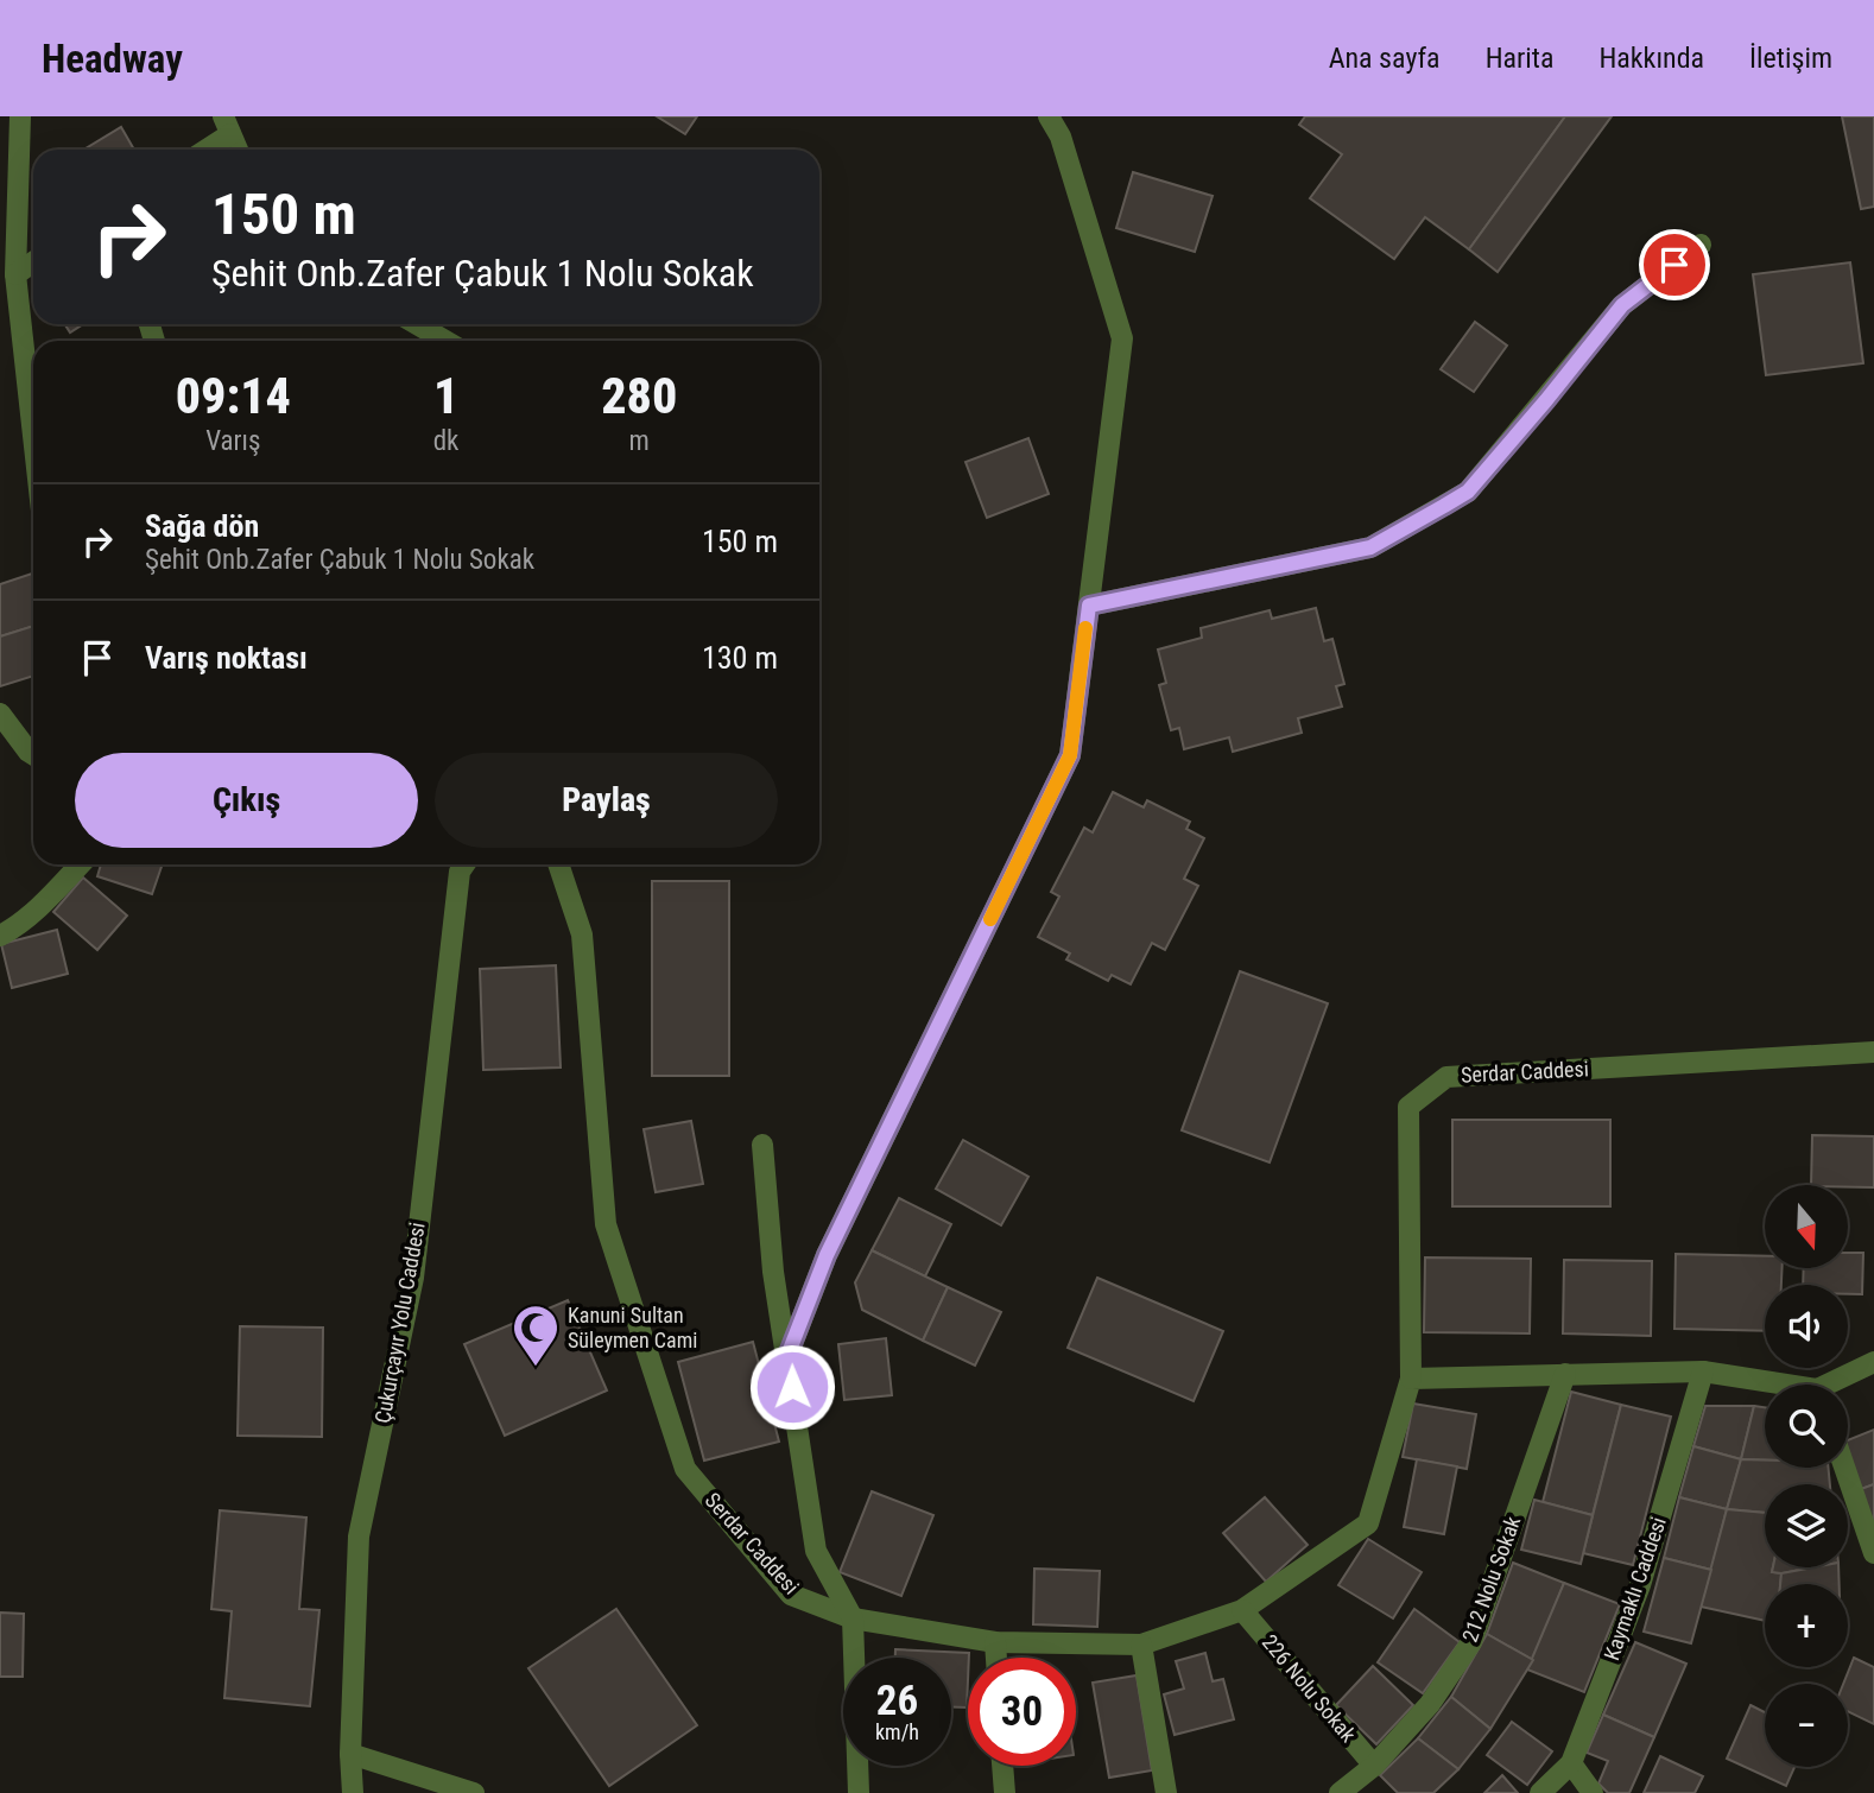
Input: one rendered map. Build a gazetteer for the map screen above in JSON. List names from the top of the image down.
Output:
{
  "streets": {
    "street": [
      "Serdar Caddesi",
      "Çukurçayır Yolu Caddesi",
      "212 Nolu Sokak",
      "Kaymaklı Caddesi",
      "226 Nolu Sokak"
    ]
  },
  "crossings": [
    ["Serdar Caddesi", "226 Nolu Sokak"],
    ["212 Nolu Sokak", "226 Nolu Sokak"]
  ],
  "places": {
    "mosque": ["Kanuni Sultan Süleymen Cami"]
  },
  "north": "bottom",
  "page": {
    "header": "Headway",
    "nav": [
      "Ana sayfa",
      "Harita",
      "Hakkında",
      "İletişim"
    ],
    "turn": ["150 m", "Şehit Onb.Zafer Çabuk 1 Nolu Sokak"],
    "eta": [
      "09:14",
      "Varış",
      "1",
      "dk",
      "280",
      "m"
    ],
    "list": [
      {
        "name": "Sağa dön",
        "note": "Şehit Onb.Zafer Çabuk 1 Nolu Sokak",
        "value": "150 m"
      },
      {
        "name": "Varış noktası",
        "value": "130 m"
      }
    ],
    "buttons": ["Çıkış", "Paylaş"],
    "map_buttons": ["+", "−"],
    "speed": "26 km/h",
    "limit": "30"
  }
}
